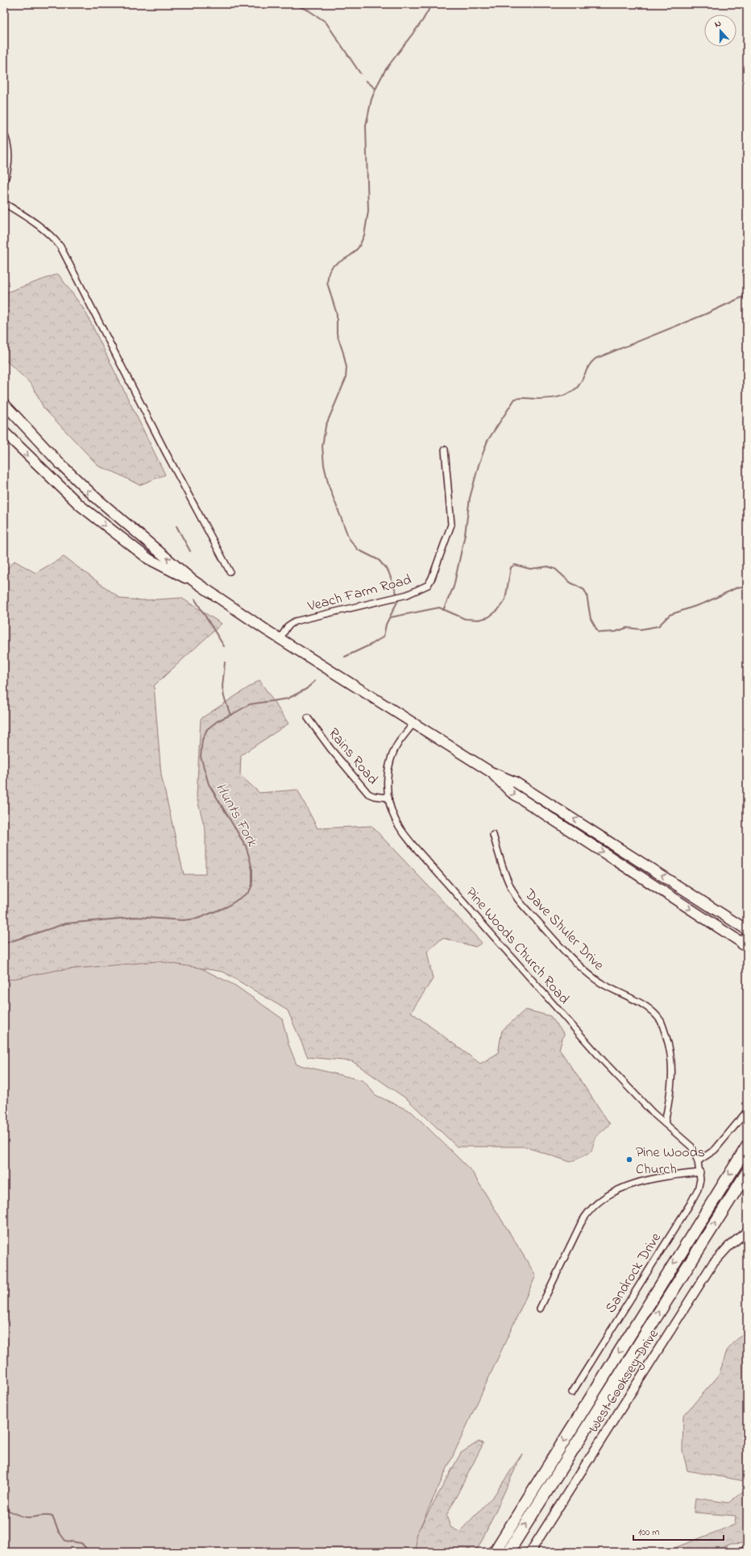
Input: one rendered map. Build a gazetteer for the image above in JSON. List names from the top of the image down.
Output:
{
  "streets": {
    "street": [
      "Veach Farm Road",
      "Rains Road",
      "Dave Shuler Drive",
      "Pine Woods Church Road",
      "Sandrock Drive",
      "West Cooksey Drive"
    ]
  },
  "crossings": [
    ["Rains Road", "Pine Woods Church Road"],
    ["Dave Shuler Drive", "Pine Woods Church Road"],
    ["Pine Woods Church Road", "Sandrock Drive"]
  ],
  "water": ["Hunts Fork"],
  "places": ["Pine Woods Church"],
  "scale_bar": "100 m",
  "north": "top"
}
